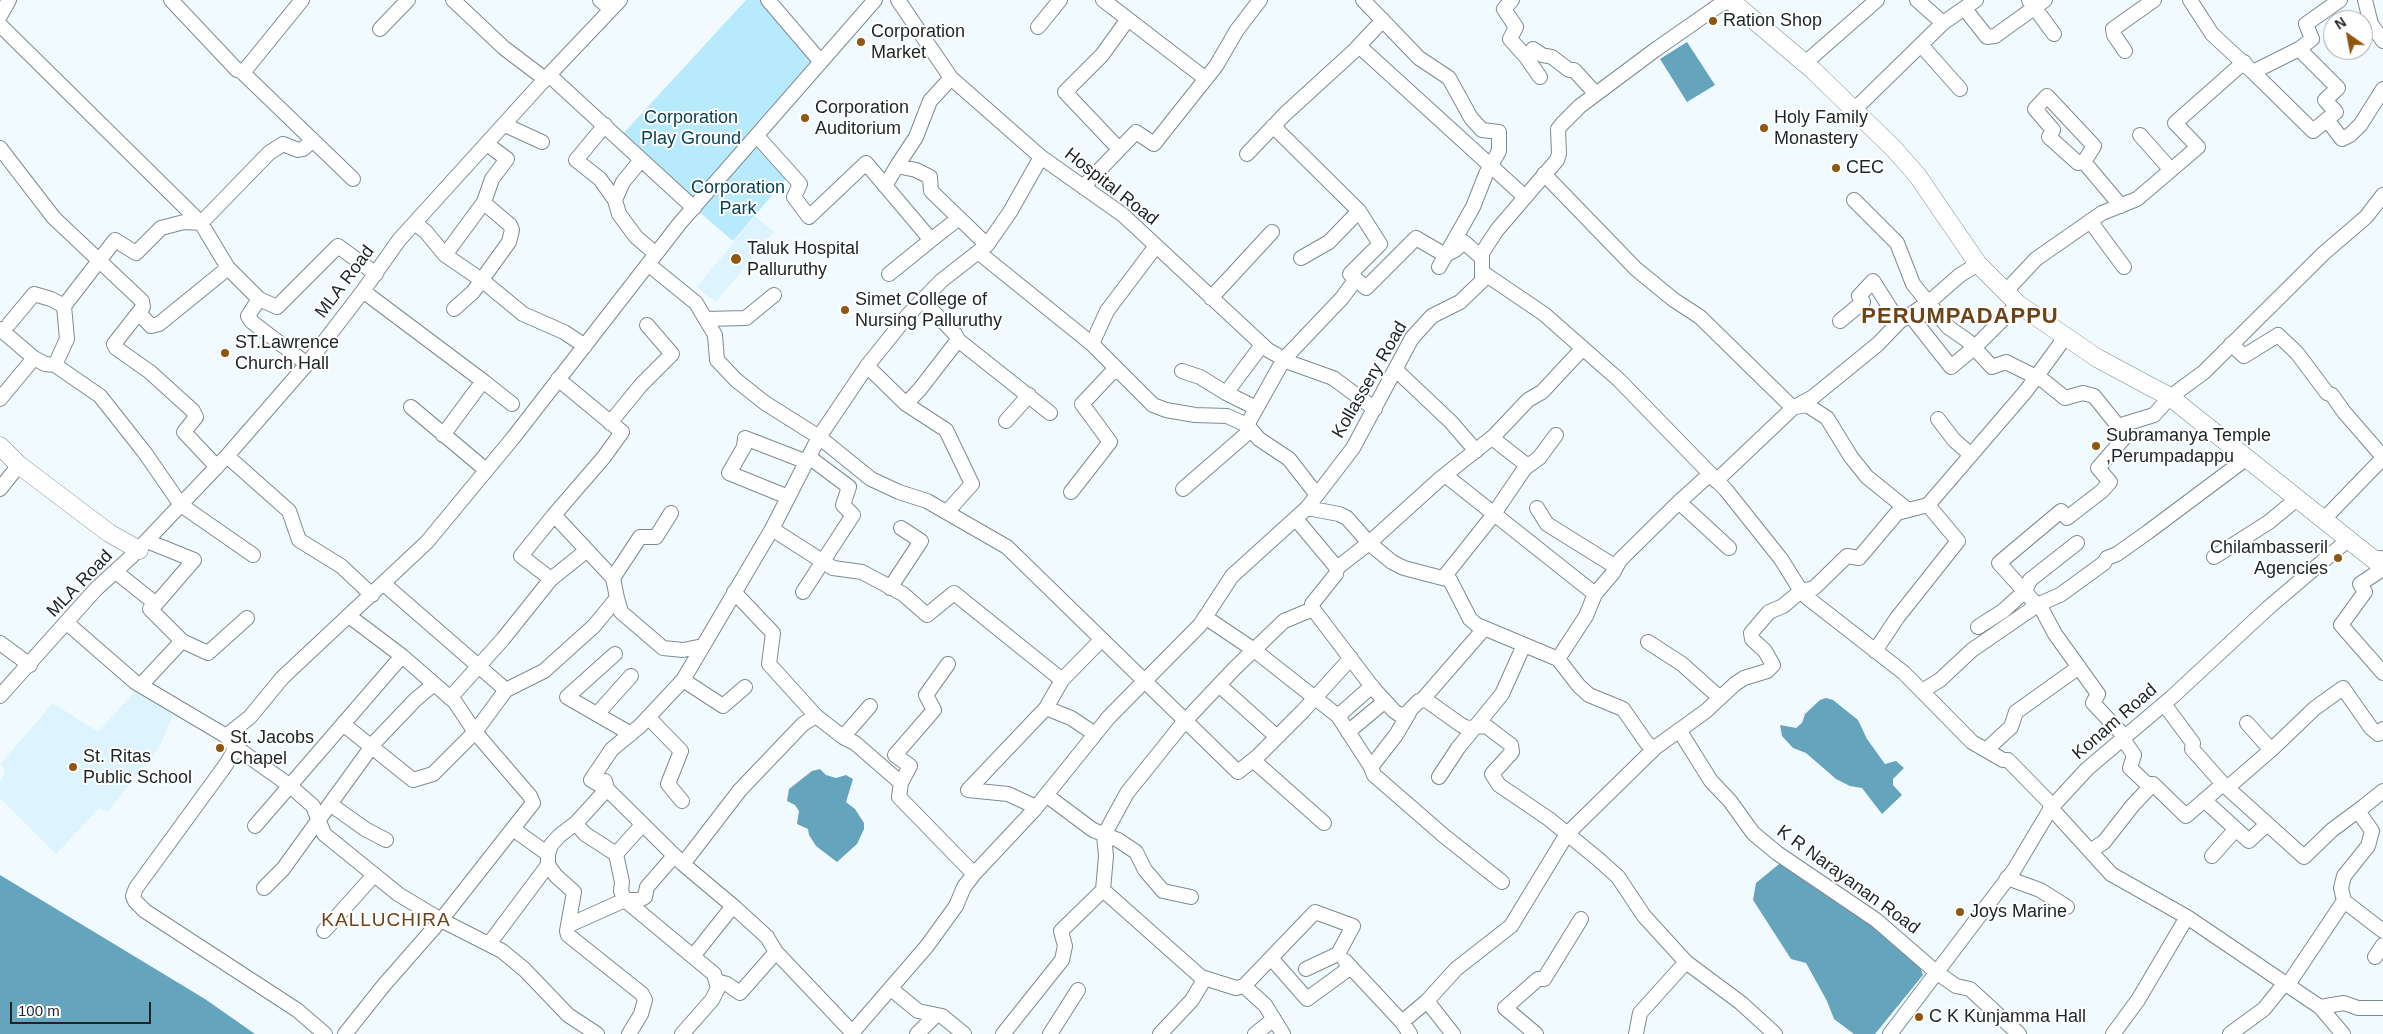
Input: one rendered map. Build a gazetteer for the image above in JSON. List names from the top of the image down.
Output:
{
  "streets": {
    "street": [
      "Hospital Road",
      "MLA Road",
      "Kollassery Road",
      "Konam Road",
      "K R Narayanan Road"
    ]
  },
  "crossings": [
    ["Hospital Road", "Kollassery Road"],
    ["Konam Road", "K R Narayanan Road"]
  ],
  "districts": ["PERUMPADAPPU", "KALLUCHIRA"],
  "parks": ["Corporation Play Ground", "Corporation Park"],
  "places": [
    "Ration Shop",
    "Corporation Market",
    "Corporation Auditorium",
    "Holy Family Monastery",
    "CEC",
    "Taluk Hospital Palluruthy",
    "Simet College of Nursing Palluruthy",
    "ST.Lawrence Church Hall",
    "Subramanya Temple ,Perumpadappu",
    "Chilambasseril Agencies",
    "St. Jacobs Chapel",
    "St. Ritas Public School",
    "Joys Marine",
    "C K Kunjamma Hall"
  ],
  "scale_bar": "100 m",
  "north": "top left"
}
